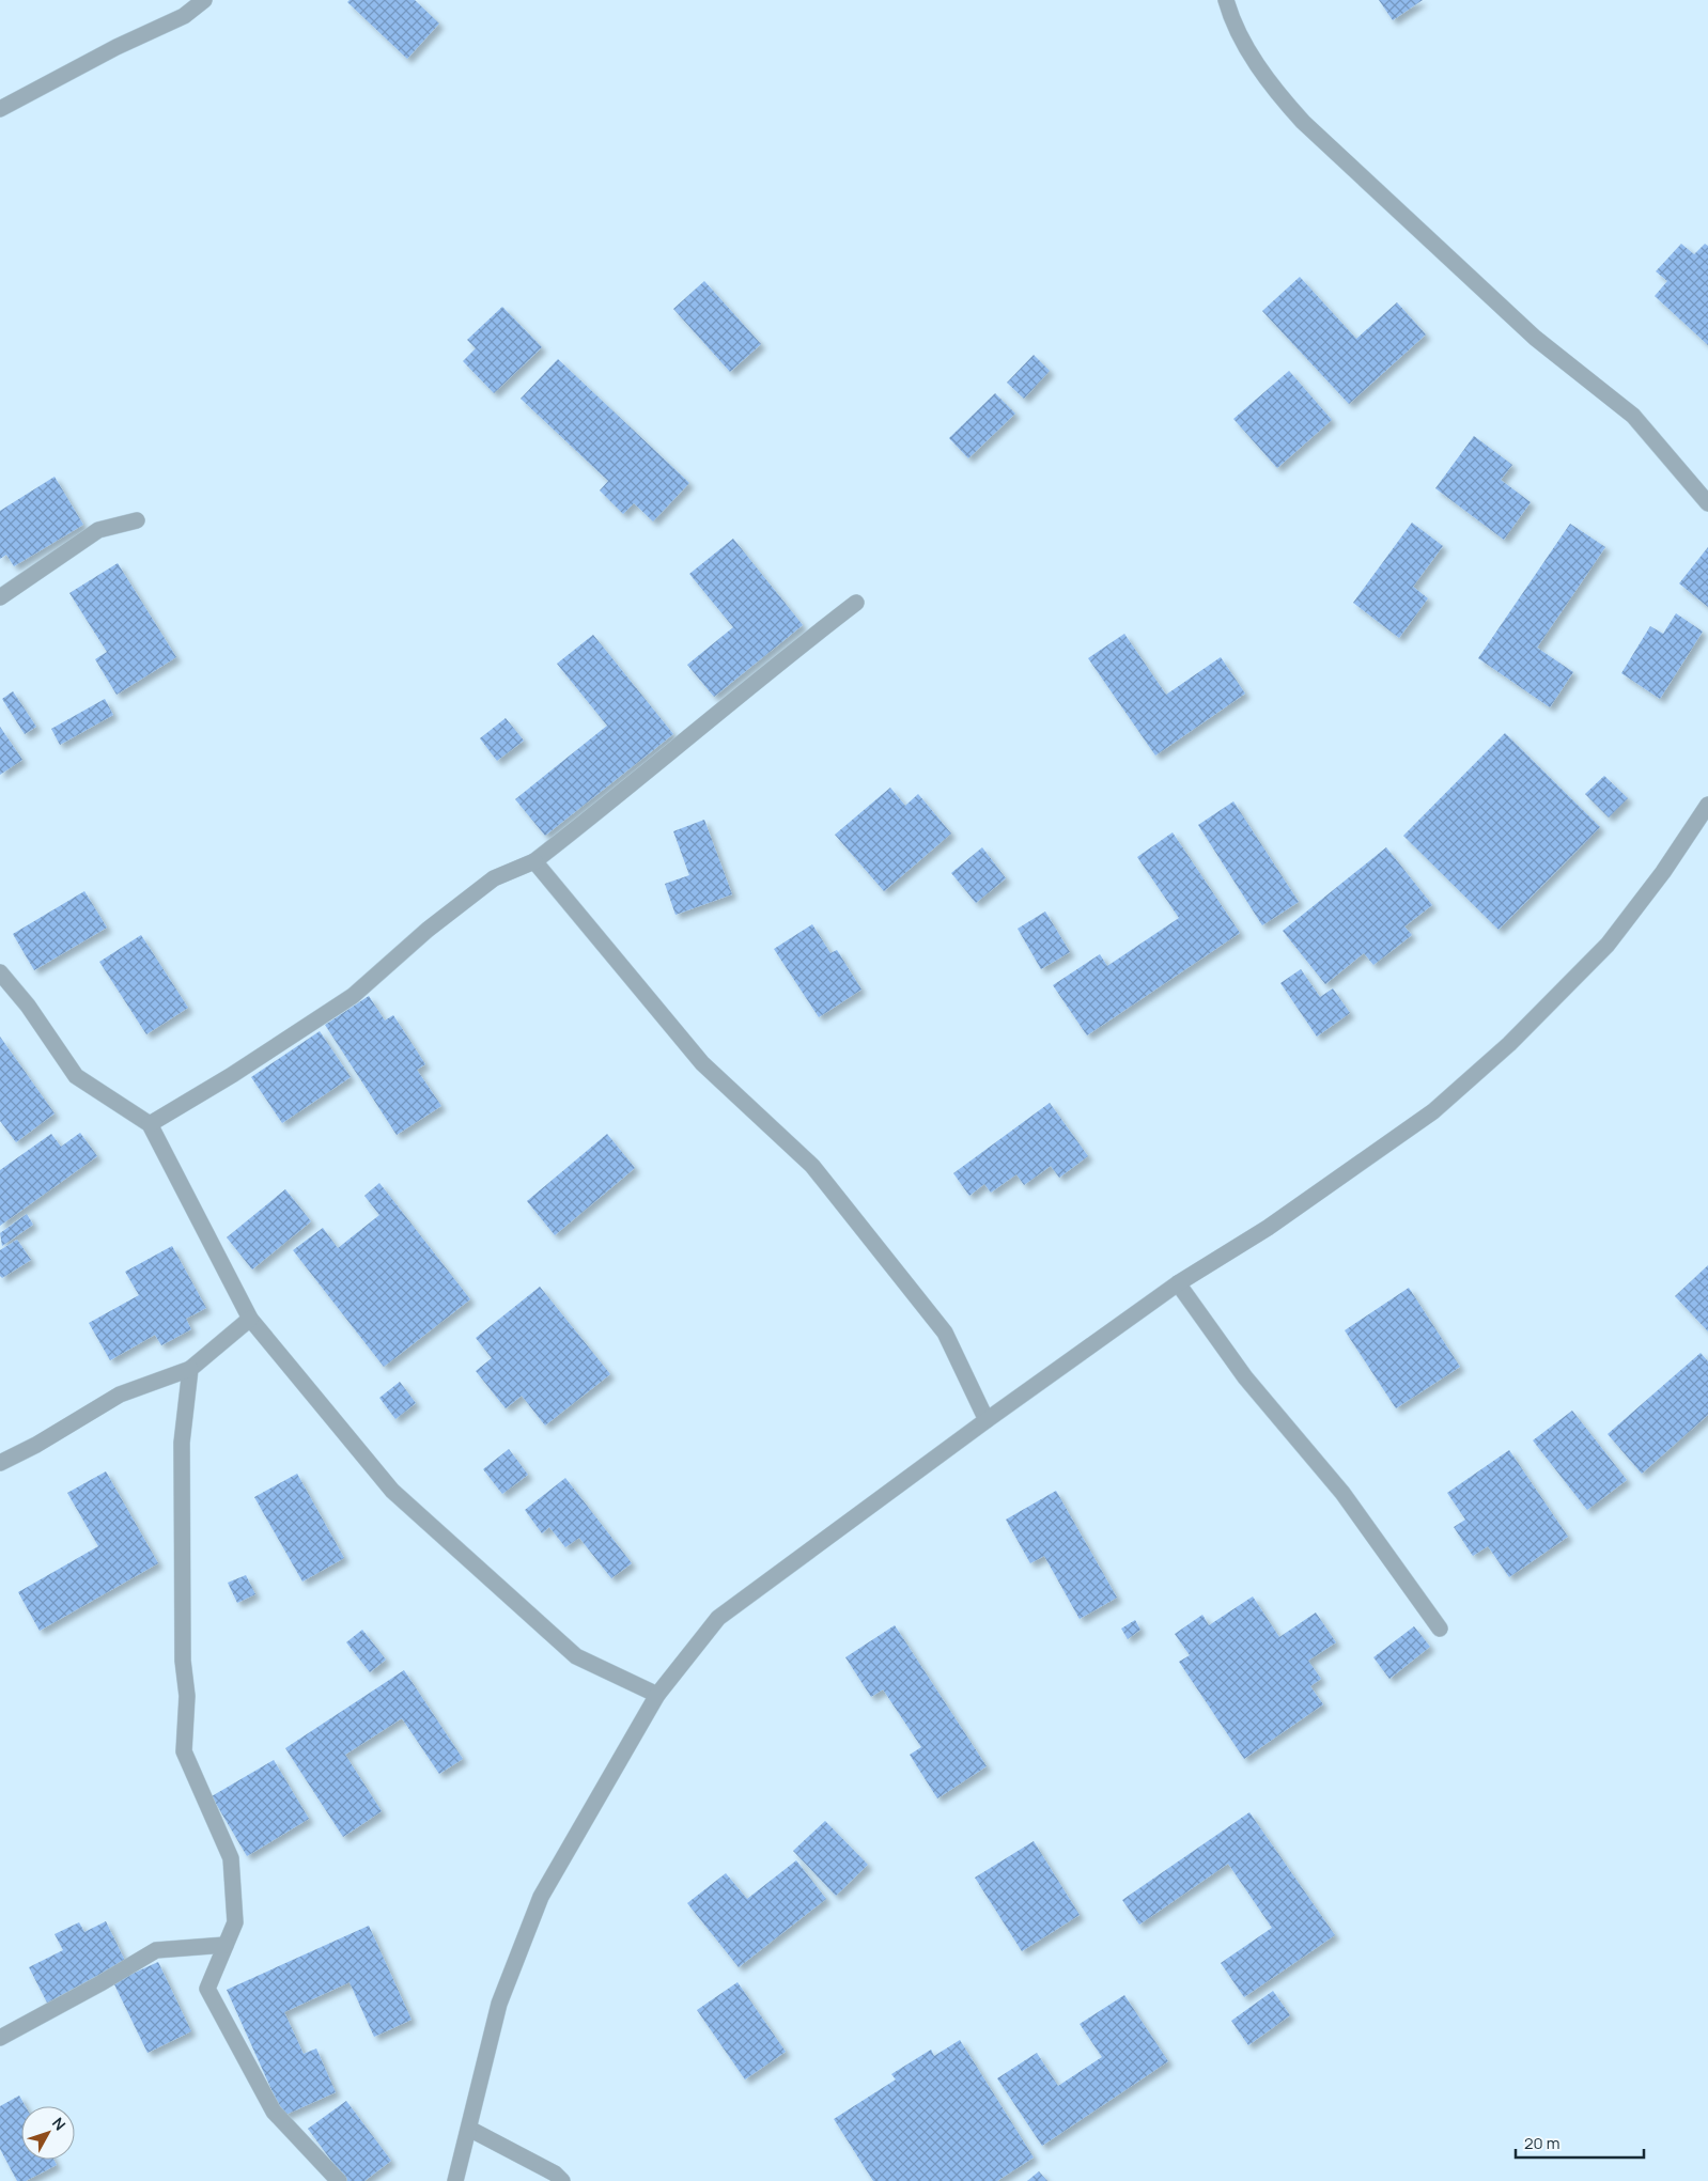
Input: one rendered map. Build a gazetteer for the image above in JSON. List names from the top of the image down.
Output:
{
  "scale_bar": "20 m",
  "north": "top right"
}
